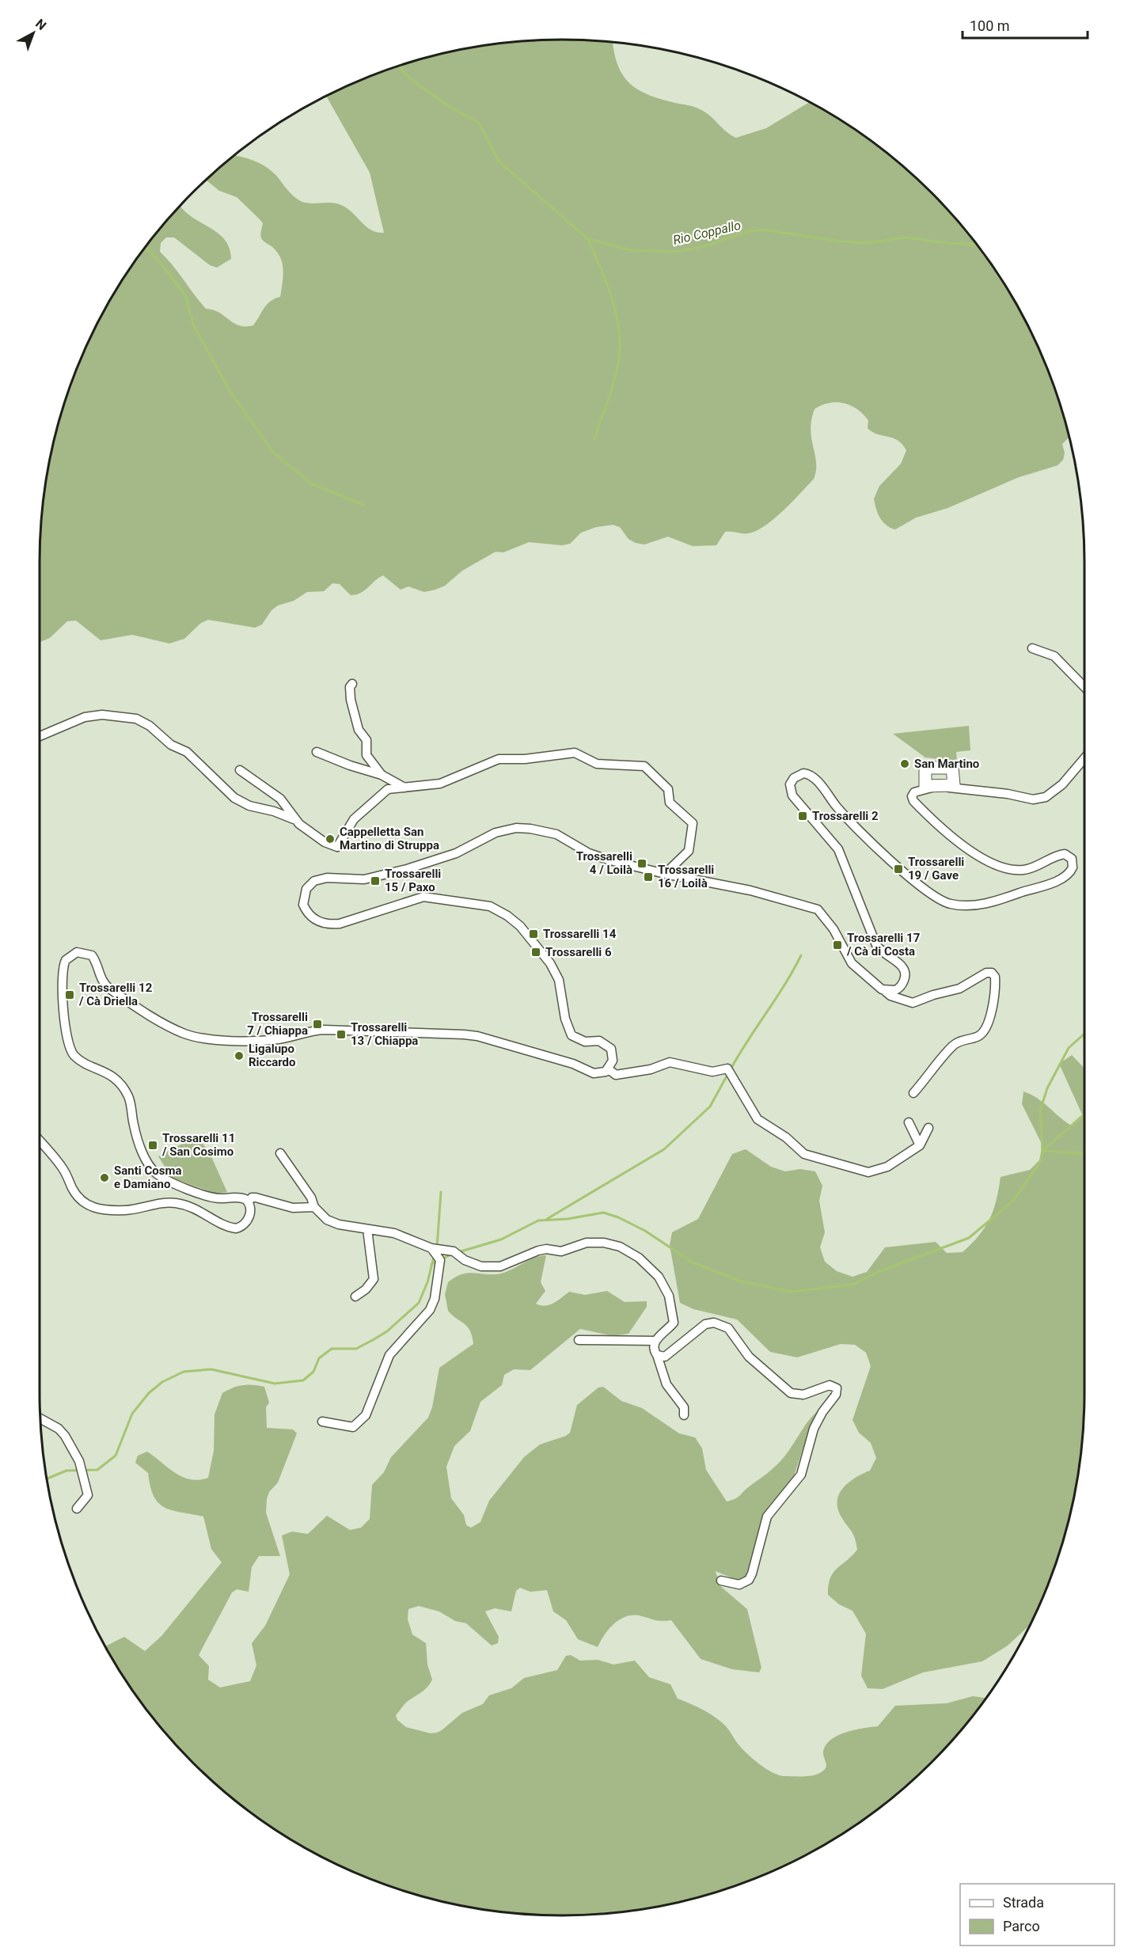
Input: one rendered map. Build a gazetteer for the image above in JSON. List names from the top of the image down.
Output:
{
  "water": ["Rio Coppallo"],
  "places": {
    "other": [
      "San Martino",
      "Cappelletta San Martino di Struppa",
      "Ligalupo Riccardo",
      "Santi Cosma e Damiano"
    ],
    "transit": [
      "Trossarelli 2",
      "Trossarelli 4 / Loilà",
      "Trossarelli 19 / Gave",
      "Trossarelli 16 / Loilà",
      "Trossarelli 15 / Paxo",
      "Trossarelli 14",
      "Trossarelli 17 / Cà di Costa",
      "Trossarelli 6",
      "Trossarelli 12 / Cà Driella",
      "Trossarelli 7 / Chiappa",
      "Trossarelli 13 / Chiappa",
      "Trossarelli 11 / San Cosimo"
    ]
  },
  "legend": ["Strada", "Parco"],
  "scale_bar": "100 m",
  "north": "top right"
}
